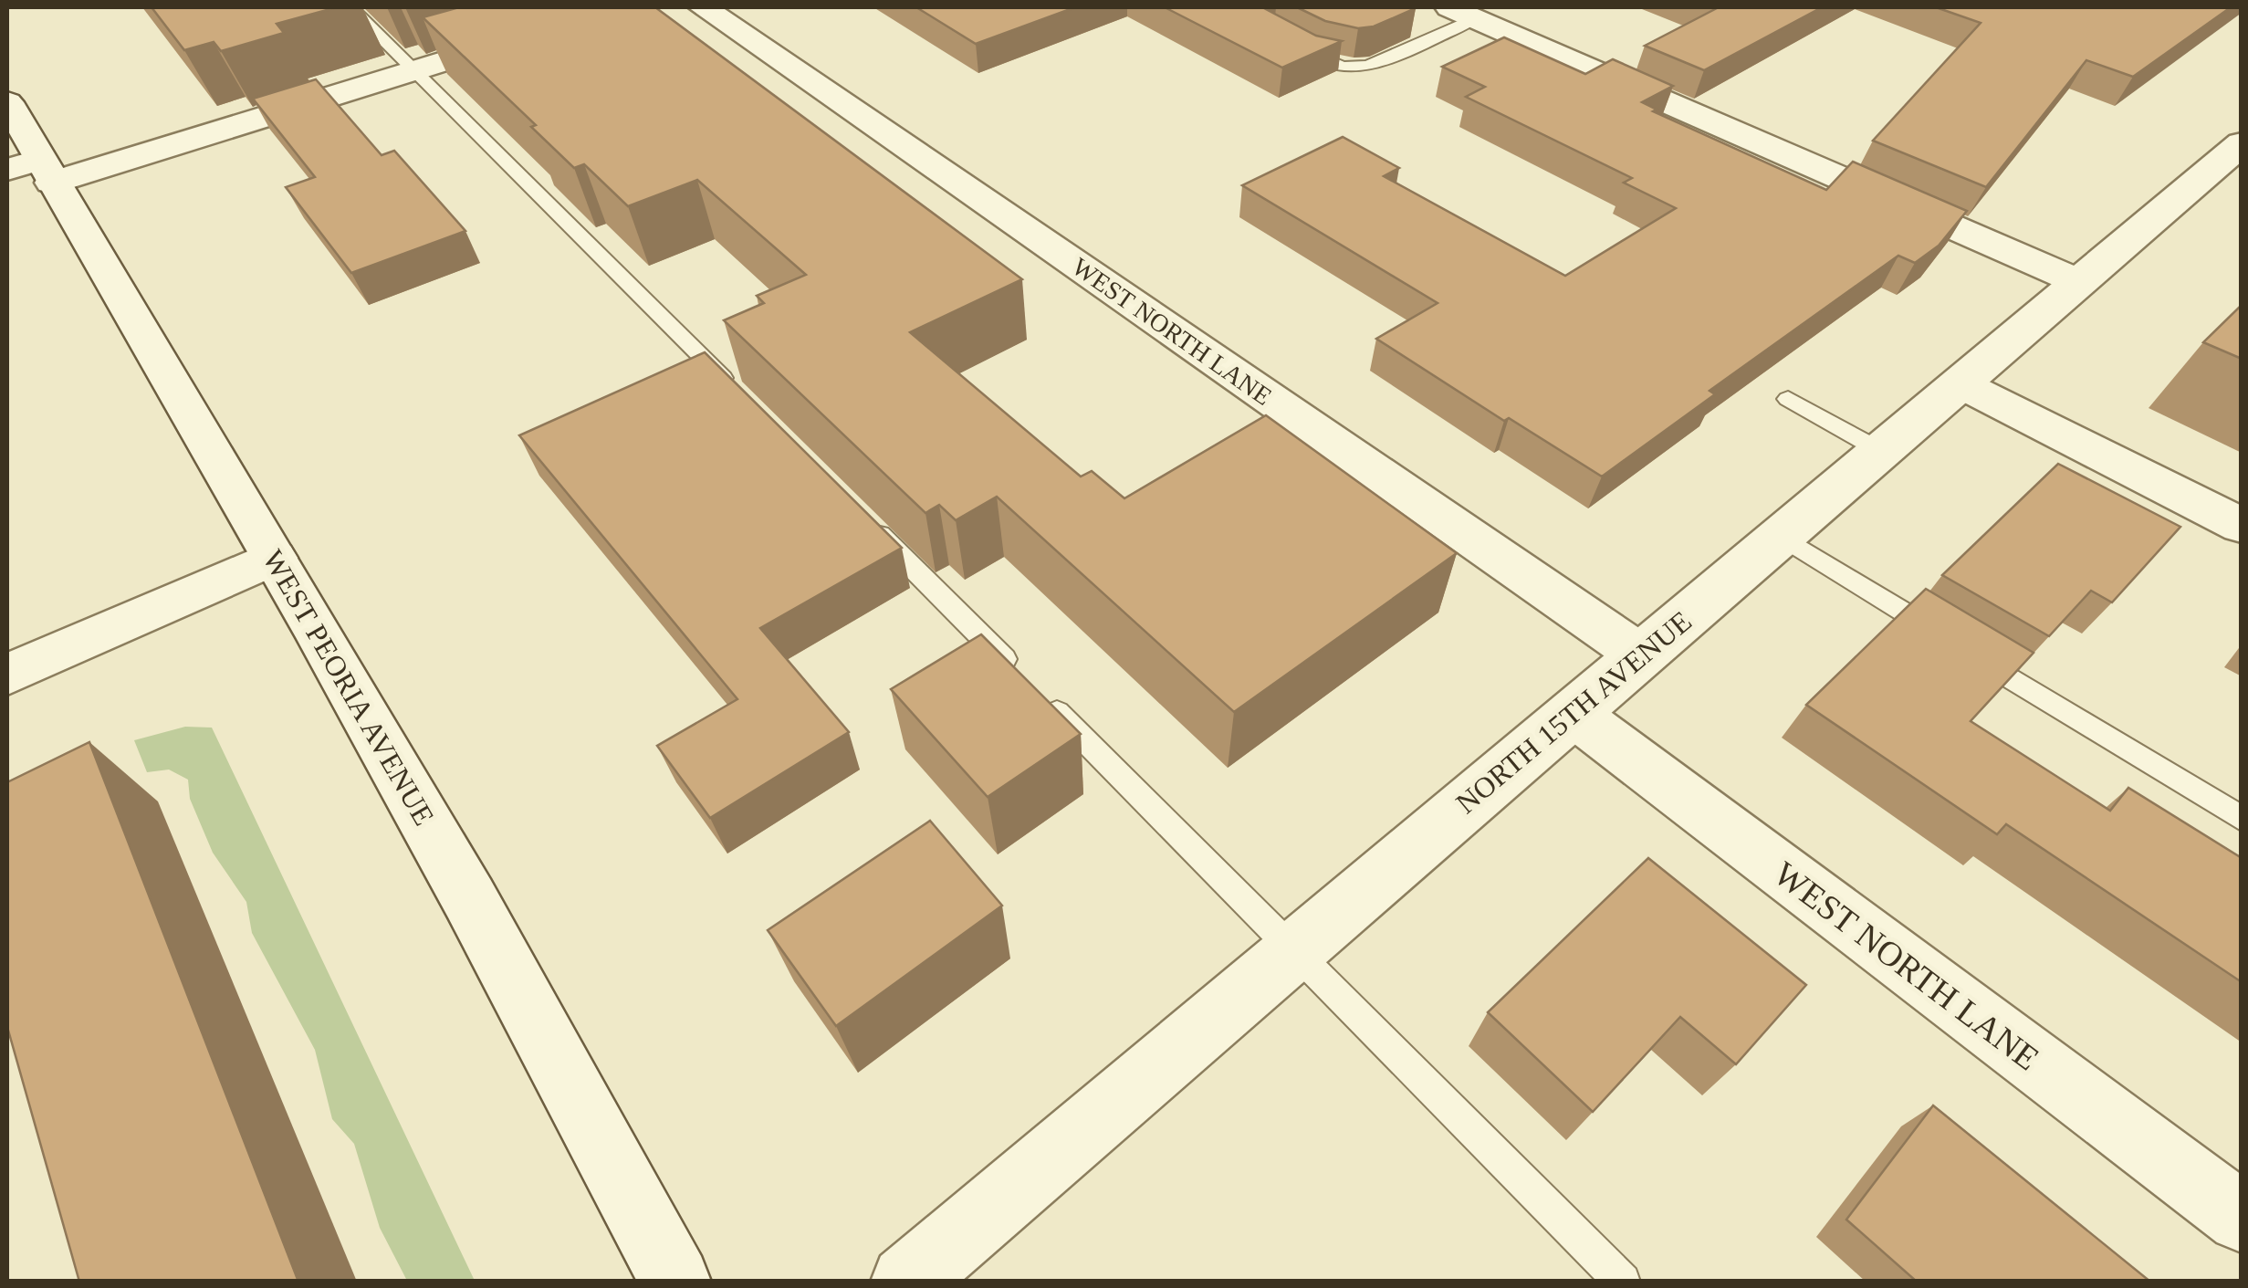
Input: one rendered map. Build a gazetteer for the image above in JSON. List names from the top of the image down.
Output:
{
  "streets": {
    "street": ["WEST NORTH LANE", "WEST PEORIA AVENUE", "NORTH 15TH AVENUE"]
  },
  "crossings": [
    ["WEST NORTH LANE", "NORTH 15TH AVENUE"]
  ]
}
